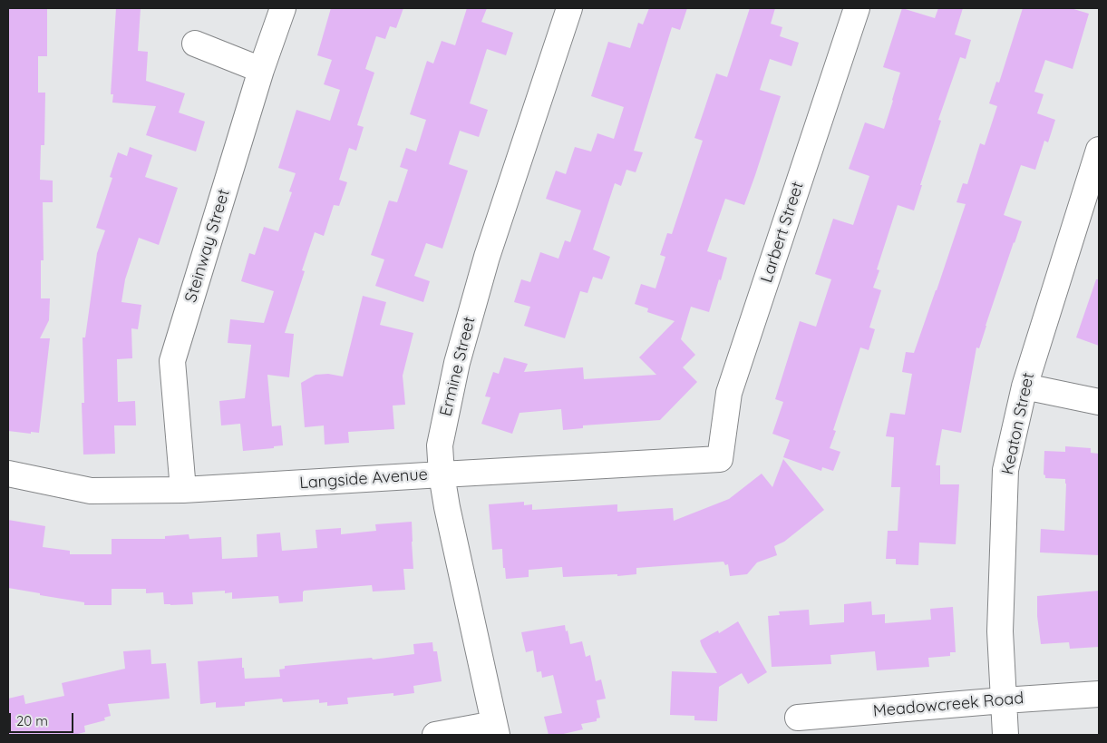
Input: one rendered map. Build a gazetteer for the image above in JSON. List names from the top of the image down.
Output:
{
  "streets": {
    "street": [
      "Larbert Street",
      "Steinway Street",
      "Ermine Street",
      "Keaton Street",
      "Langside Avenue",
      "Meadowcreek Road"
    ]
  },
  "crossings": [
    ["Larbert Street", "Langside Avenue"],
    ["Steinway Street", "Langside Avenue"],
    ["Ermine Street", "Langside Avenue"],
    ["Keaton Street", "Meadowcreek Road"]
  ],
  "scale_bar": "20 m"
}
